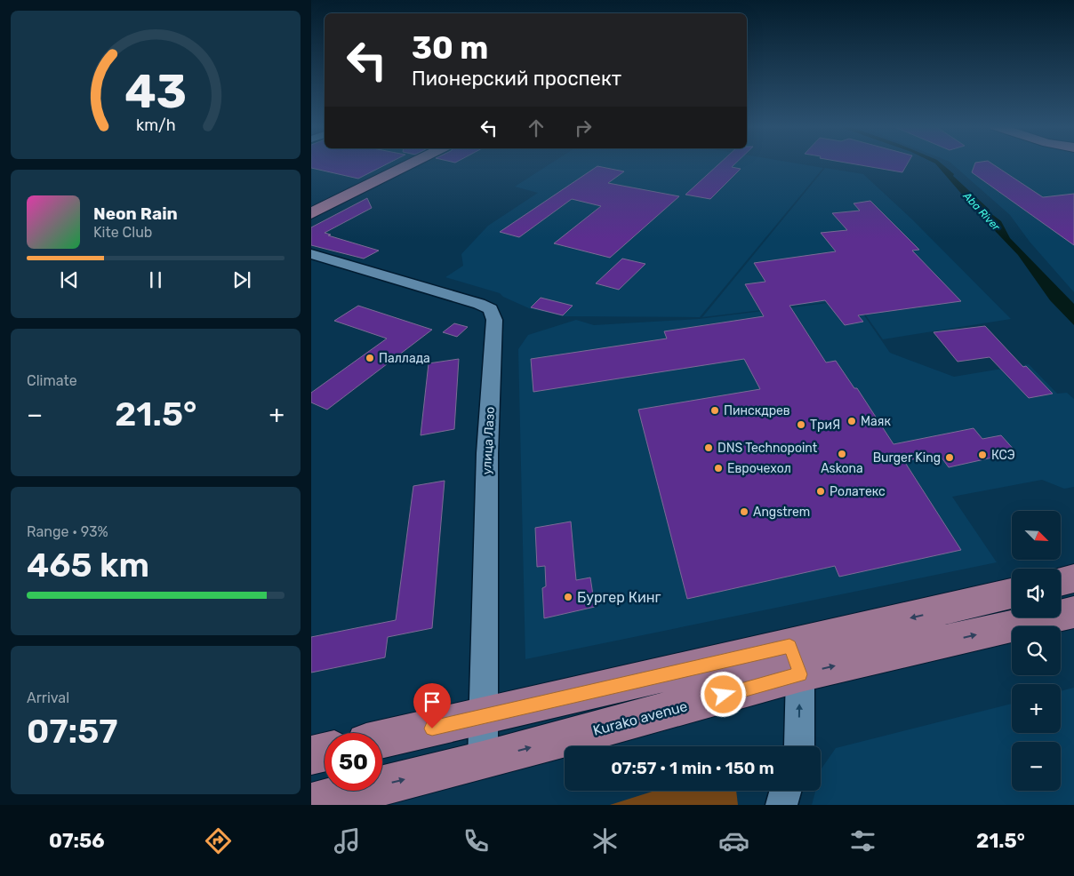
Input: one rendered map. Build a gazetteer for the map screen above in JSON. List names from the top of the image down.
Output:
{
  "streets": {
    "main road": ["Kurako avenue"],
    "street": ["улица Лазо"]
  },
  "crossings": [
    ["улица Лазо", "Kurako avenue"]
  ],
  "water": ["Aba River"],
  "places": [
    "Паллада",
    "Пинскдрев",
    "Маяк",
    "ТриЯ",
    "DNS Technopoint",
    "Askona",
    "КСЭ",
    "Burger King",
    "Еврочехол",
    "Ролатекс",
    "Angstrem",
    "Бургер Кинг"
  ],
  "north": "bottom right",
  "page": {
    "turn": ["30 m", "Пионерский проспект"],
    "song": ["Neon Rain", "Kite Club"],
    "tile": [
      "Climate",
      ["Range · 93%", "465 km"],
      ["Arrival", "07:57"]
    ],
    "heat": ["−", "21.5°", "+"],
    "map_buttons": ["+", "−"],
    "limit": "50",
    "trip": "07:57 · 1 min · 150 m",
    "tabs": ["07:56", "21.5°"],
    "gauge": ["43", "km/h"]
  }
}
